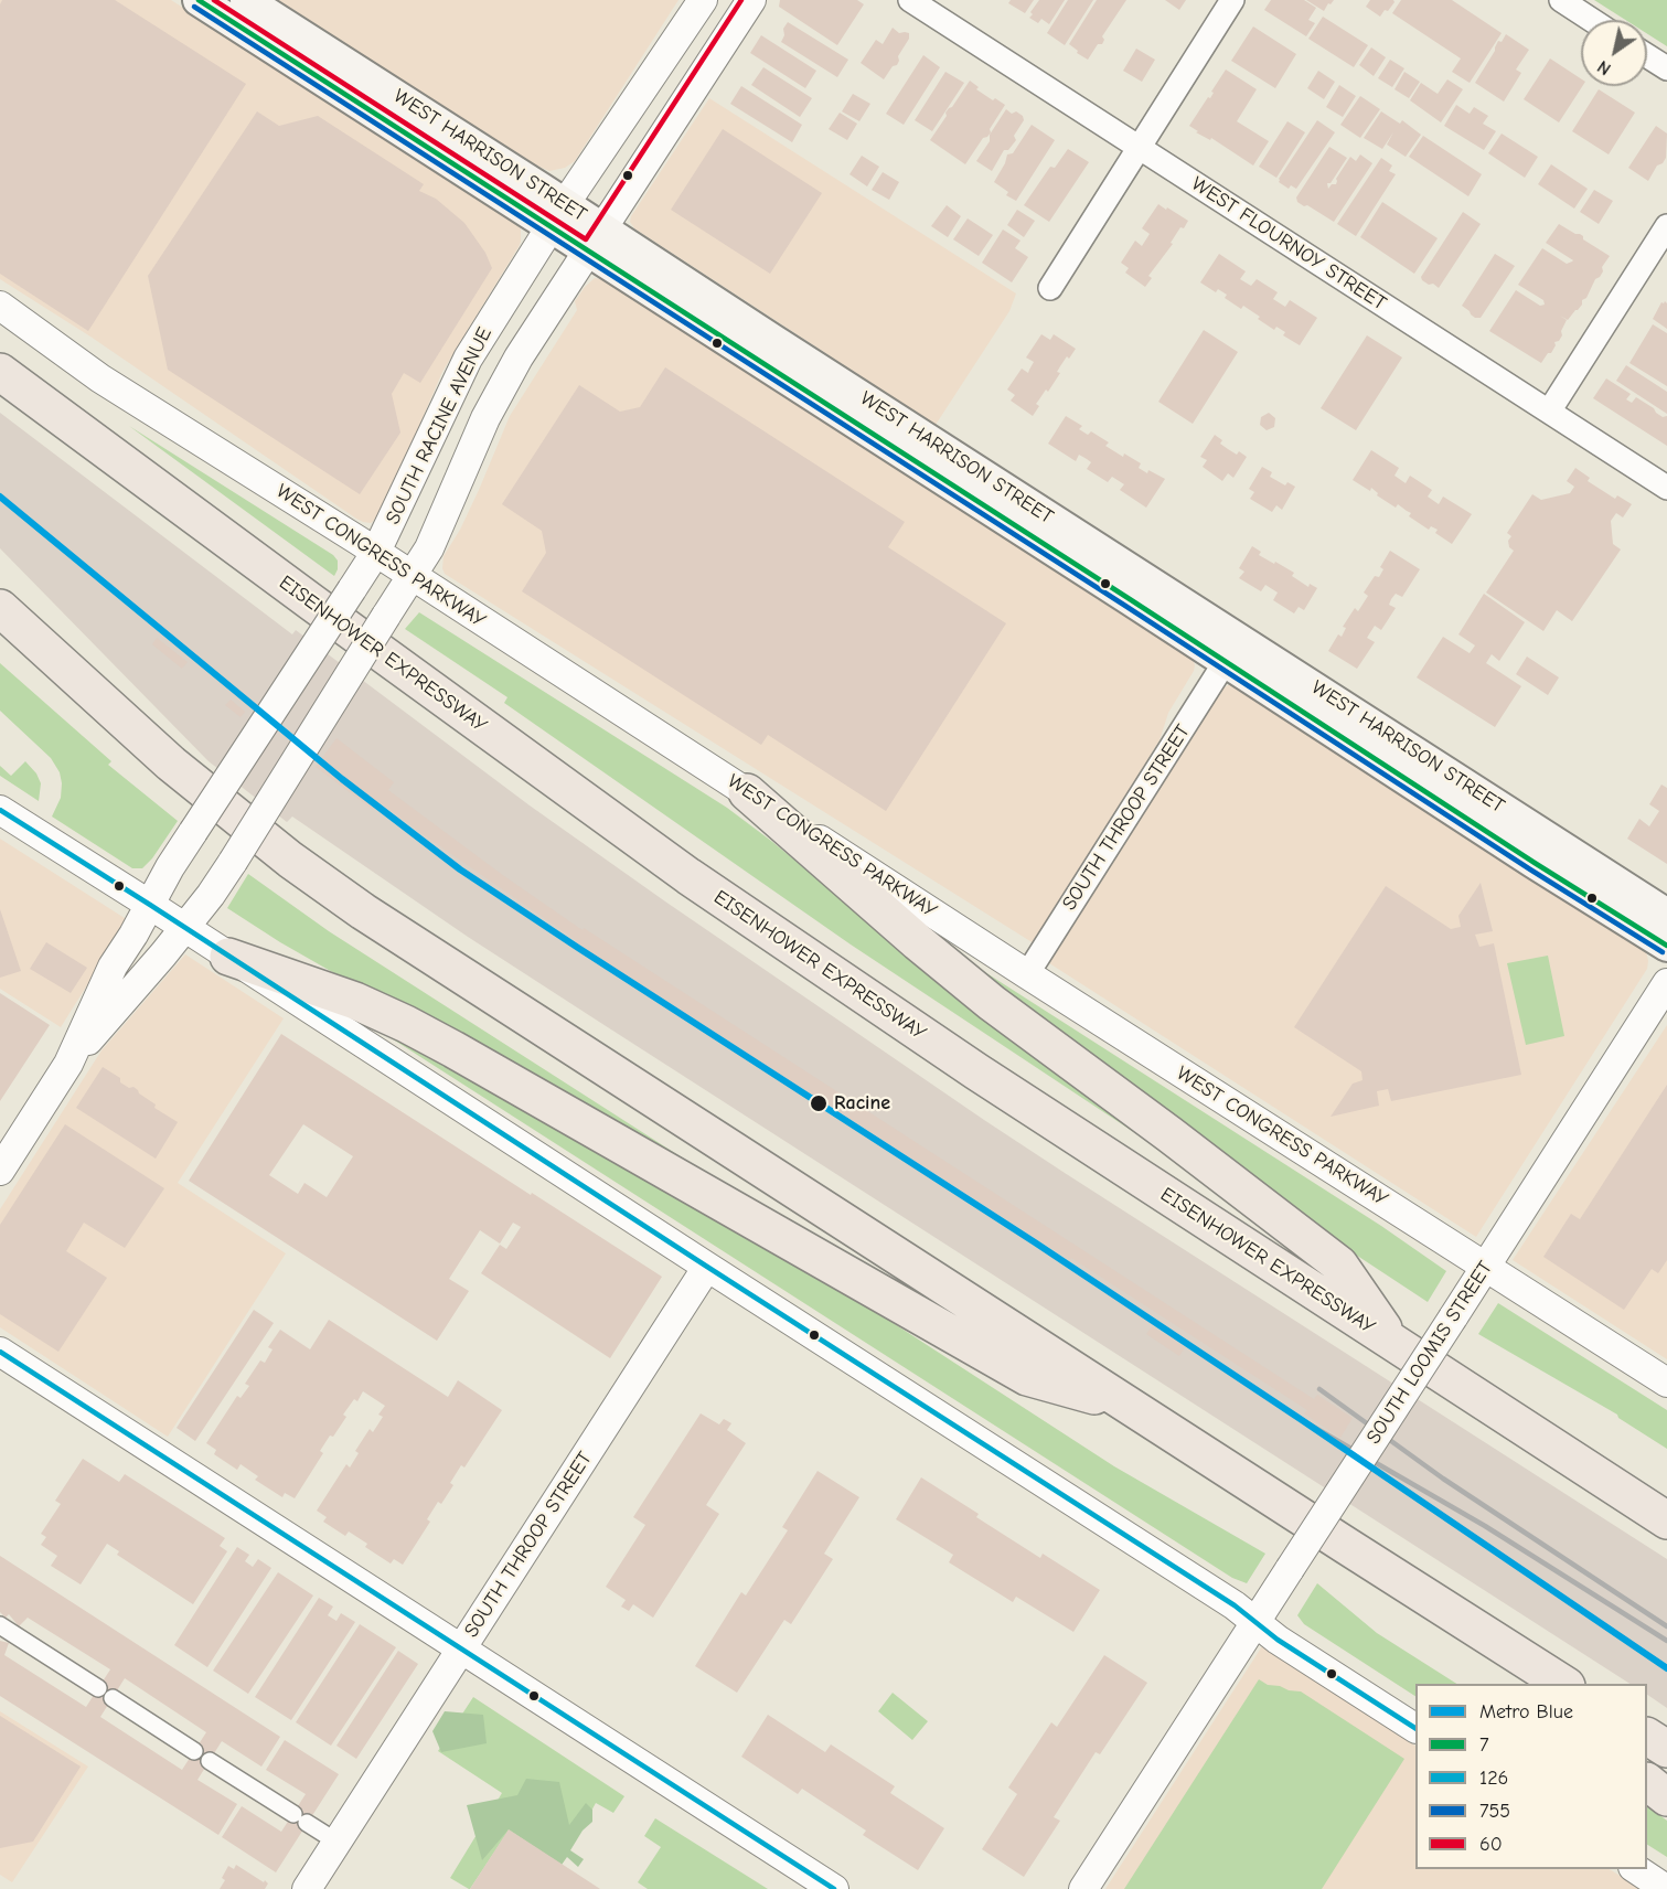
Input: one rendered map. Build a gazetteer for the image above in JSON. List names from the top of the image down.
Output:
{
  "streets": {
    "highway": ["EISENHOWER EXPRESSWAY"],
    "main road": ["WEST HARRISON STREET"],
    "street": [
      "WEST FLOURNOY STREET",
      "SOUTH RACINE AVENUE",
      "WEST CONGRESS PARKWAY",
      "SOUTH THROOP STREET",
      "SOUTH LOOMIS STREET"
    ]
  },
  "crossings": [
    ["WEST HARRISON STREET", "SOUTH RACINE AVENUE"],
    ["WEST HARRISON STREET", "SOUTH THROOP STREET"],
    ["SOUTH RACINE AVENUE", "WEST CONGRESS PARKWAY"],
    ["WEST CONGRESS PARKWAY", "SOUTH THROOP STREET"],
    ["WEST CONGRESS PARKWAY", "SOUTH LOOMIS STREET"]
  ],
  "places": ["Racine"],
  "lines": [
    "transit line 7",
    "transit line 60",
    "transit line 755",
    "metro line Blue",
    "transit line 126"
  ],
  "legend": [
    "Metro Blue",
    "7",
    "126",
    "755",
    "60"
  ],
  "north": "bottom left"
}
